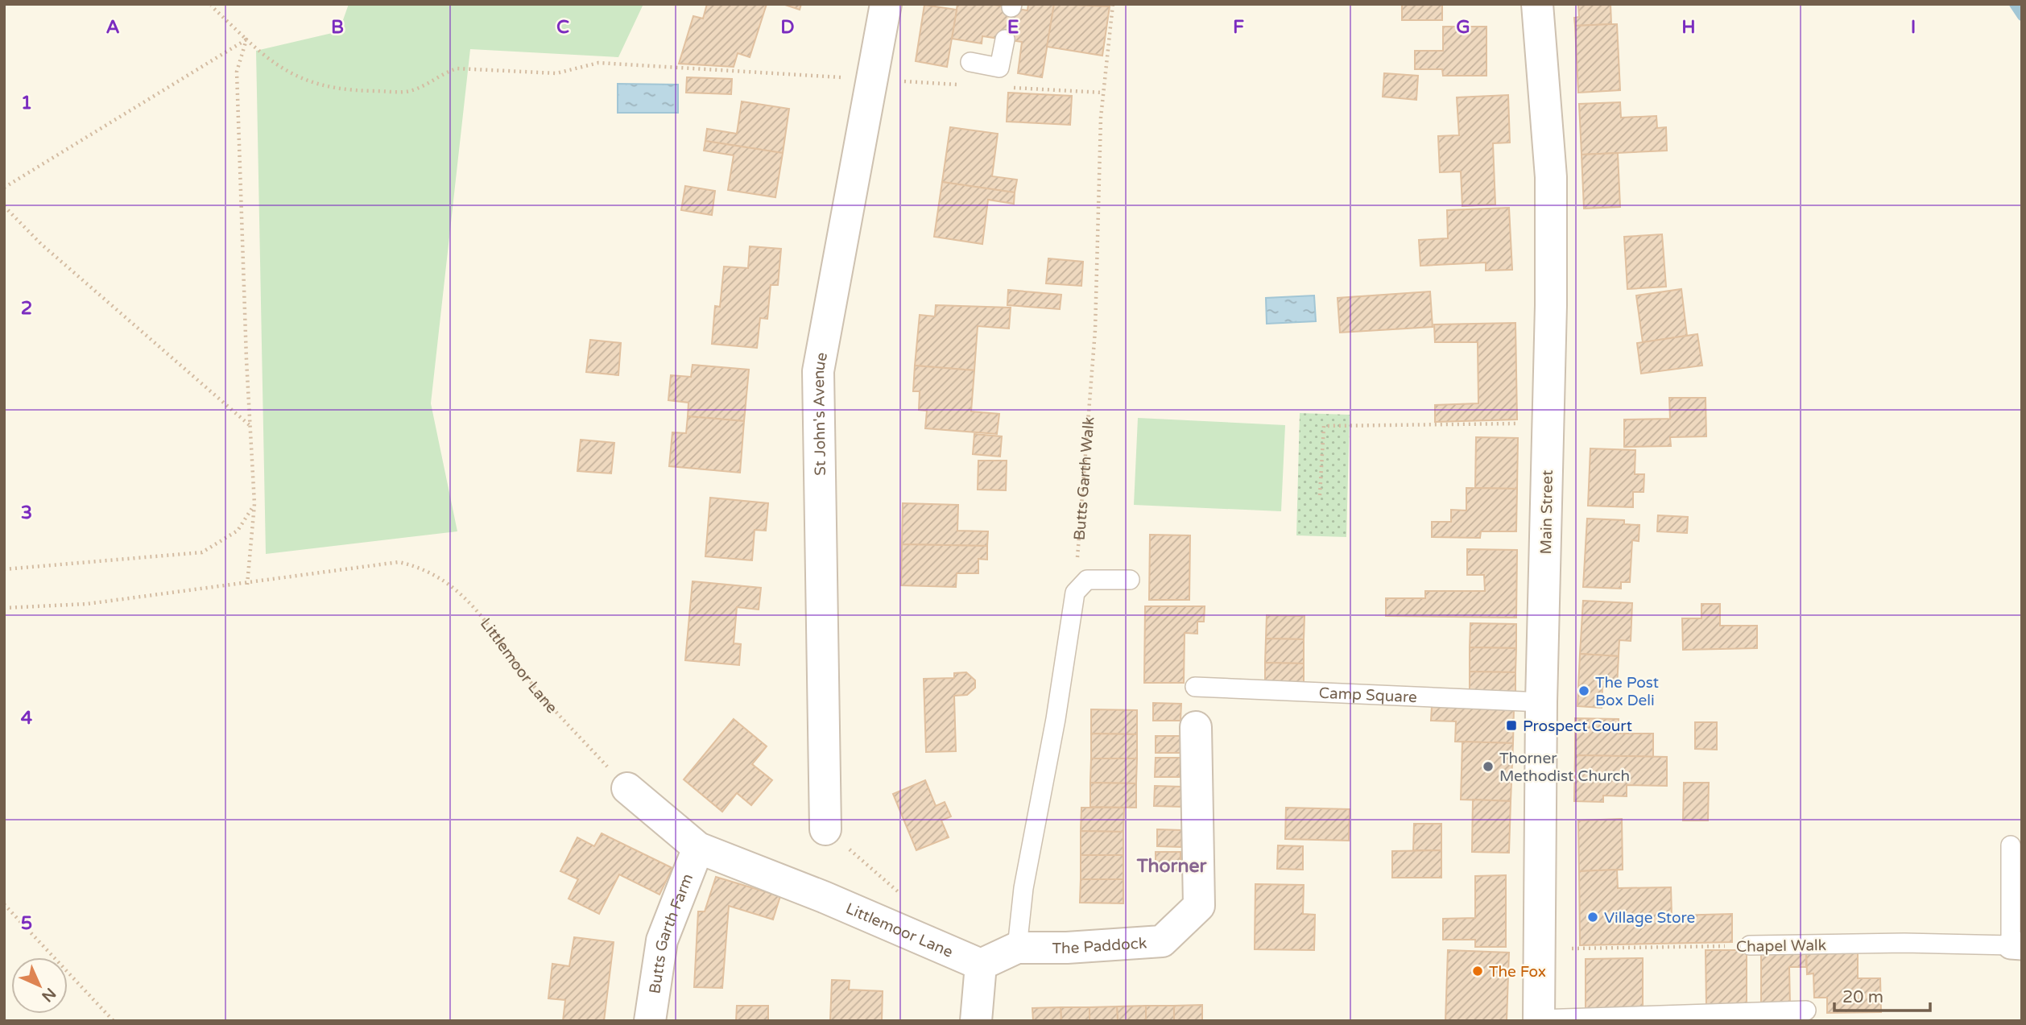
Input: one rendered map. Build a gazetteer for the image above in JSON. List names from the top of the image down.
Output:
{
  "streets": {
    "street": [
      "St John's Avenue",
      "Main Street",
      "Littlemoor Lane",
      "Butts Garth Farm",
      "The Paddock"
    ],
    "lane": ["Camp Square", "Chapel Walk"],
    "path": ["Butts Garth Walk"]
  },
  "crossings": [
    ["Main Street", "Camp Square"],
    ["Main Street", "Chapel Walk"],
    ["Littlemoor Lane", "Butts Garth Farm"],
    ["Littlemoor Lane", "The Paddock"]
  ],
  "districts": ["Thorner"],
  "places": {
    "other": [
      "The Post Box Deli",
      "Thorner Methodist Church",
      "Village Store",
      "The Fox"
    ],
    "transit": ["Prospect Court"]
  },
  "scale_bar": "20 m",
  "north": "bottom right",
  "grid": {
    "columns": [
      "A",
      "B",
      "C",
      "D",
      "E",
      "F",
      "G",
      "H",
      "I"
    ],
    "rows": [
      "1",
      "2",
      "3",
      "4",
      "5"
    ]
  }
}
